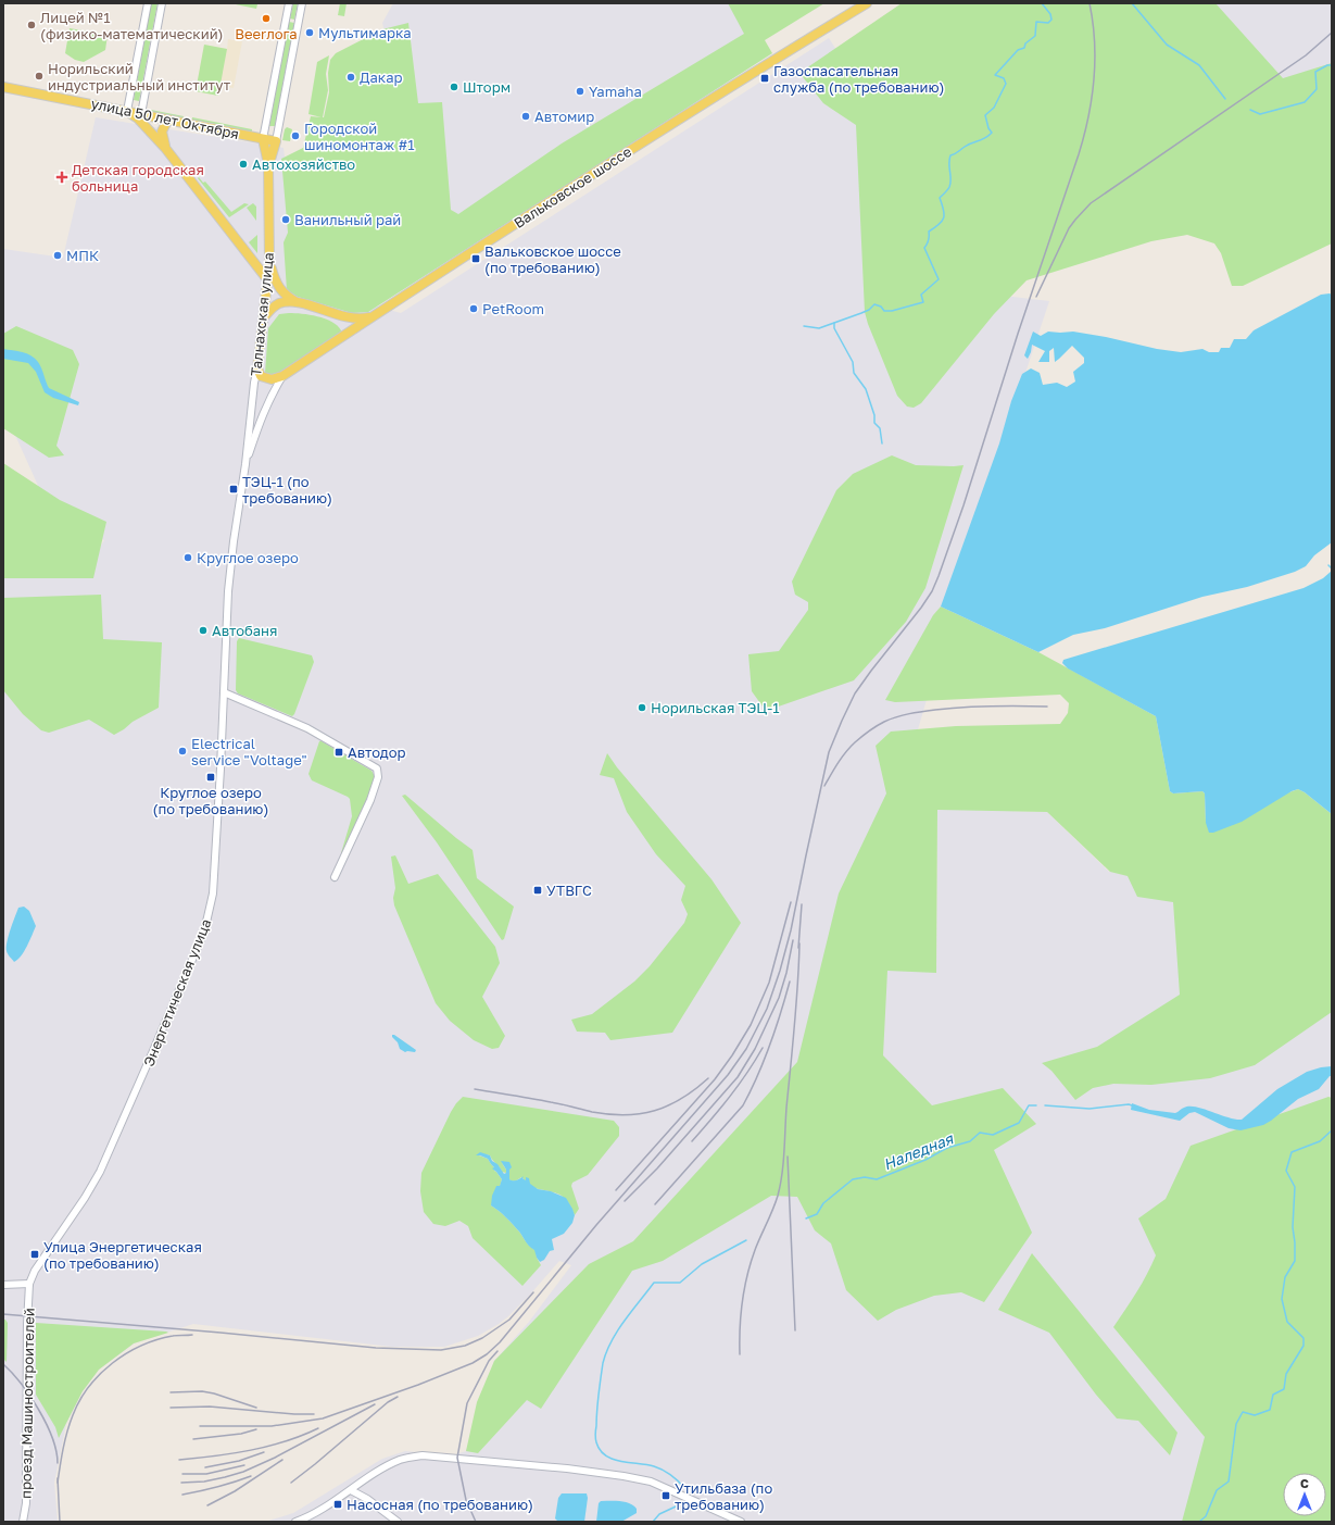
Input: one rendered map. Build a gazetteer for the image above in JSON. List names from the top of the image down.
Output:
{
  "streets": {
    "main road": ["улица 50 лет Октября", "Вальковское шоссе", "Талнахская улица"],
    "street": ["Энергетическая улица", "проезд Машиностроителей"]
  },
  "crossings": [
    ["улица 50 лет Октября", "Талнахская улица"],
    ["Вальковское шоссе", "Талнахская улица"],
    ["Вальковское шоссе", "Энергетическая улица"],
    ["Талнахская улица", "Энергетическая улица"],
    ["Энергетическая улица", "проезд Машиностроителей"]
  ],
  "water": ["Наледная"],
  "places": {
    "other": [
      "Beerлога",
      "Лицей №1 (физико-математический)",
      "Мультимарка",
      "Норильский индустриальный институт",
      "Дакар",
      "Шторм",
      "Yamaha",
      "Автомир",
      "Городской шиномонтаж #1",
      "Автохозяйство",
      "Ванильный рай",
      "МПК",
      "PetRoom",
      "Круглое озеро",
      "Автобаня",
      "Норильская ТЭЦ-1",
      "Electrical service \"Voltage\""
    ],
    "transit": [
      "Газоспасательная служба (по требованию)",
      "Вальковское шоссе (по требованию)",
      "ТЭЦ-1 (по требованию)",
      "Автодор",
      "Круглое озеро (по требованию)",
      "УТВГС",
      "Улица Энергетическая (по требованию)",
      "Утильбаза (по требованию)",
      "Насосная (по требованию)"
    ],
    "health": ["Детская городская больница"]
  },
  "north": "top"
}
